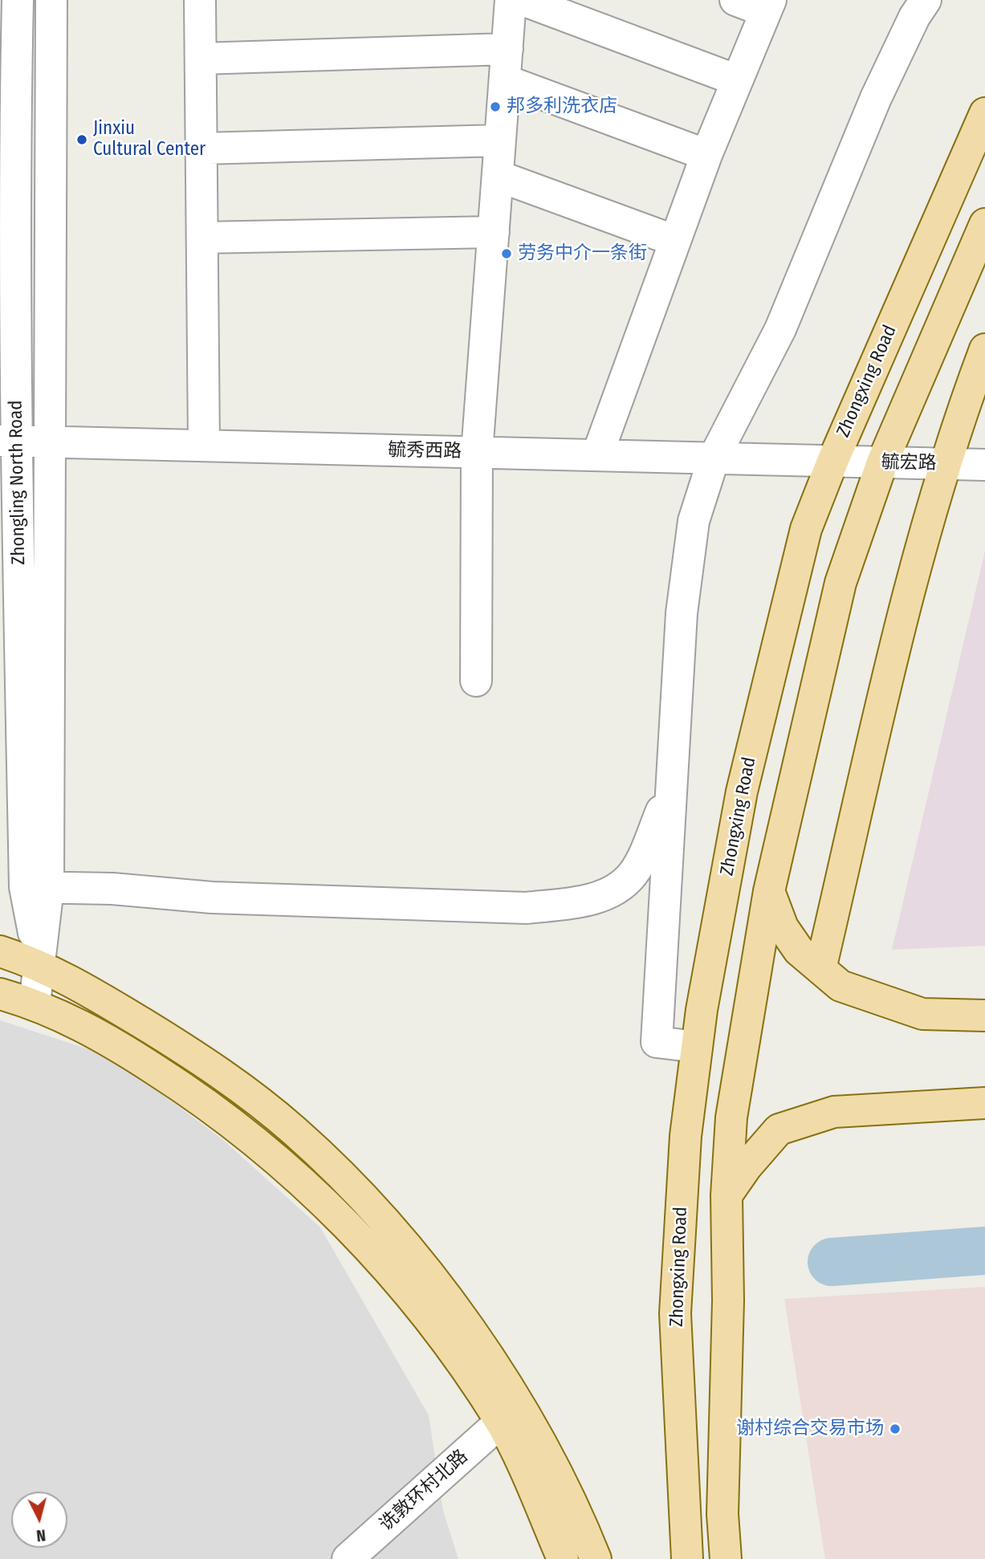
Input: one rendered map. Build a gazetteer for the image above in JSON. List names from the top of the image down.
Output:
{
  "streets": {
    "main road": ["Zhongxing Road"],
    "street": [
      "毓秀西路",
      "毓宏路",
      "Zhongling North Road",
      "诜敦环村北路"
    ]
  },
  "crossings": [
    ["Zhongxing Road", "毓秀西路"],
    ["Zhongxing Road", "毓宏路"],
    ["毓秀西路", "毓宏路"],
    ["毓秀西路", "Zhongling North Road"]
  ],
  "places": [
    "邦多利洗衣店",
    "Jinxiu Cultural Center",
    "劳务中介一条街",
    "谢村综合交易市场"
  ],
  "north": "bottom"
}
